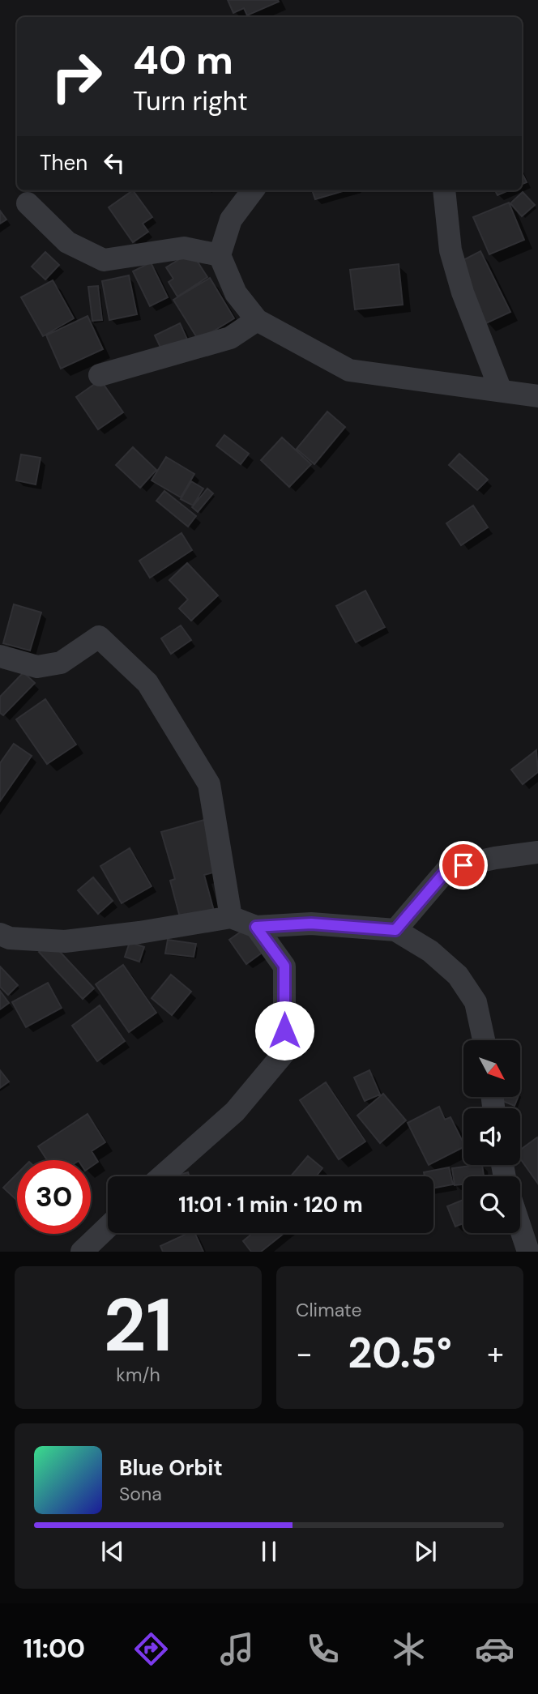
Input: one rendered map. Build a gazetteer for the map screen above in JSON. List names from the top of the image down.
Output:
{
  "north": "bottom right",
  "page": {
    "turn": ["40 m", "Turn right"],
    "then": "Then",
    "limit": "30",
    "trip": "11:01 · 1 min · 120 m",
    "tile": [
      ["21", "km/h"],
      "Climate"
    ],
    "heat": ["−", "20.5°", "+"],
    "song": ["Blue Orbit", "Sona"],
    "tabs": "11:00"
  }
}
